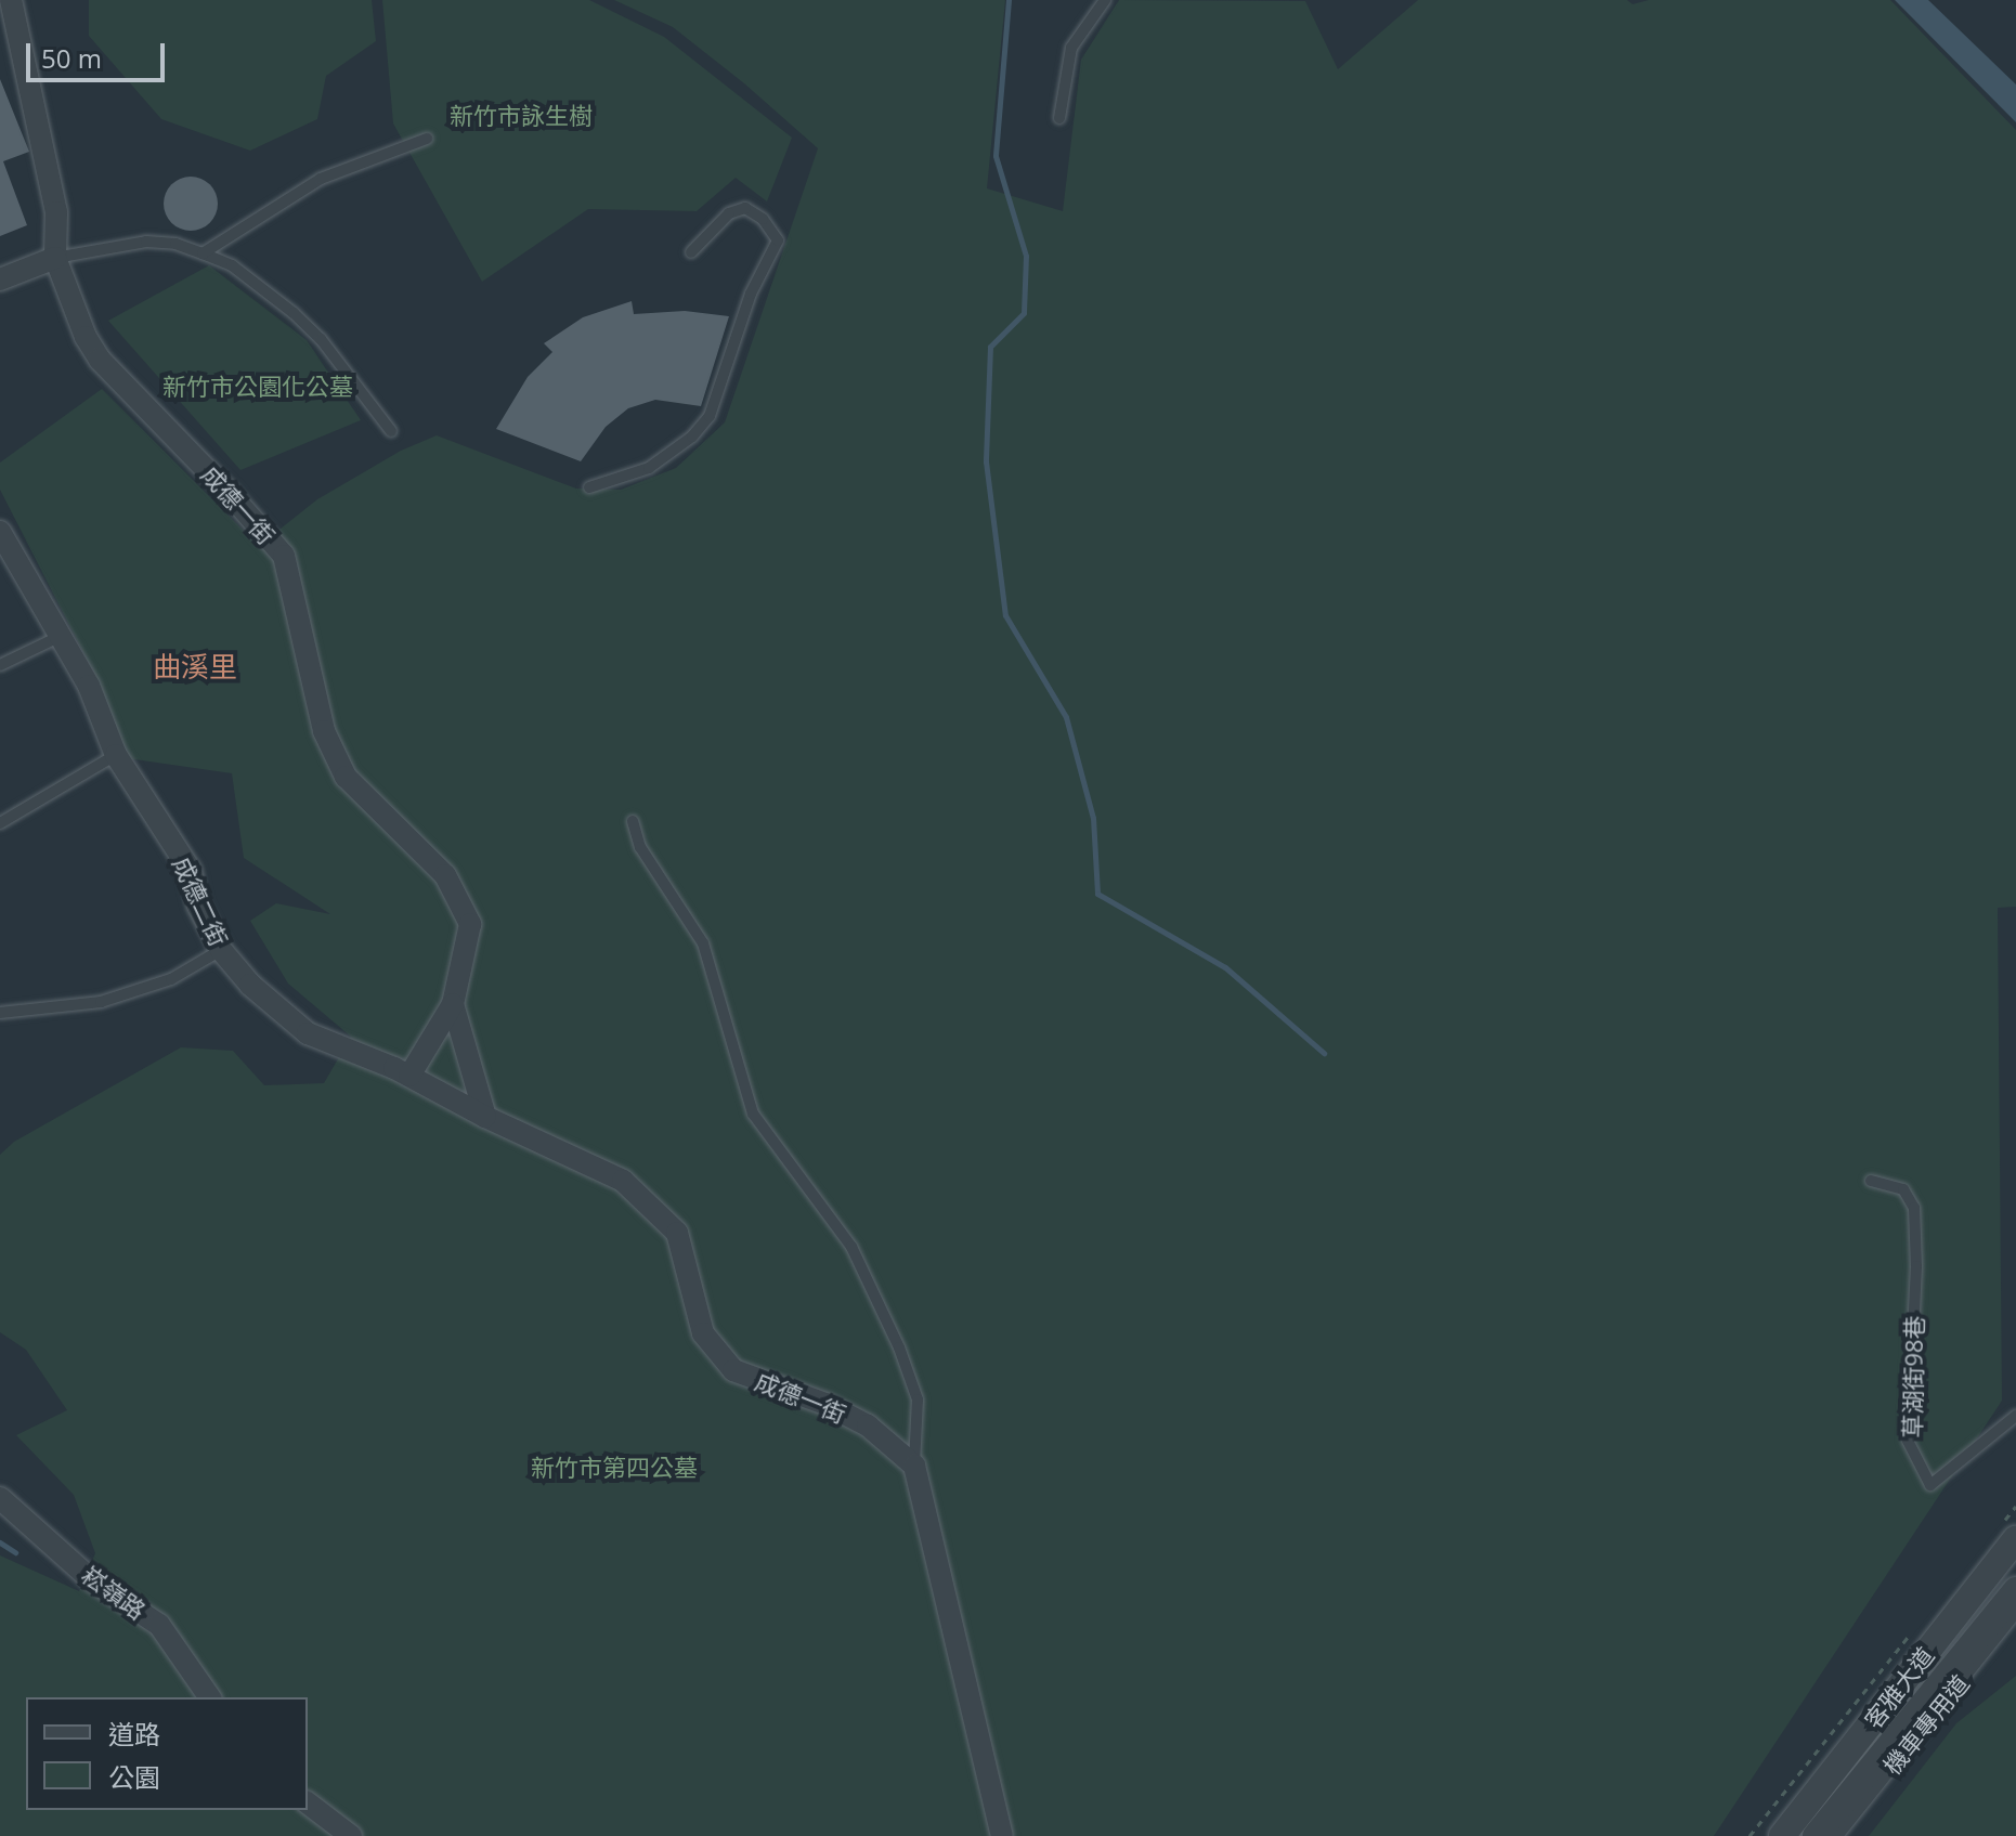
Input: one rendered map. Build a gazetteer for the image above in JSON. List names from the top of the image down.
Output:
{
  "streets": {
    "street": [
      "成德一街",
      "成德二街",
      "崧嶺路",
      "客雅大道"
    ],
    "lane": ["草湖街98巷", "機車專用道"]
  },
  "crossings": [
    ["成德一街", "成德二街"]
  ],
  "districts": ["曲溪里"],
  "parks": ["新竹市詠生樹", "新竹市公園化公墓", "新竹市第四公墓"],
  "legend": ["道路", "公園"],
  "scale_bar": "50 m"
}
